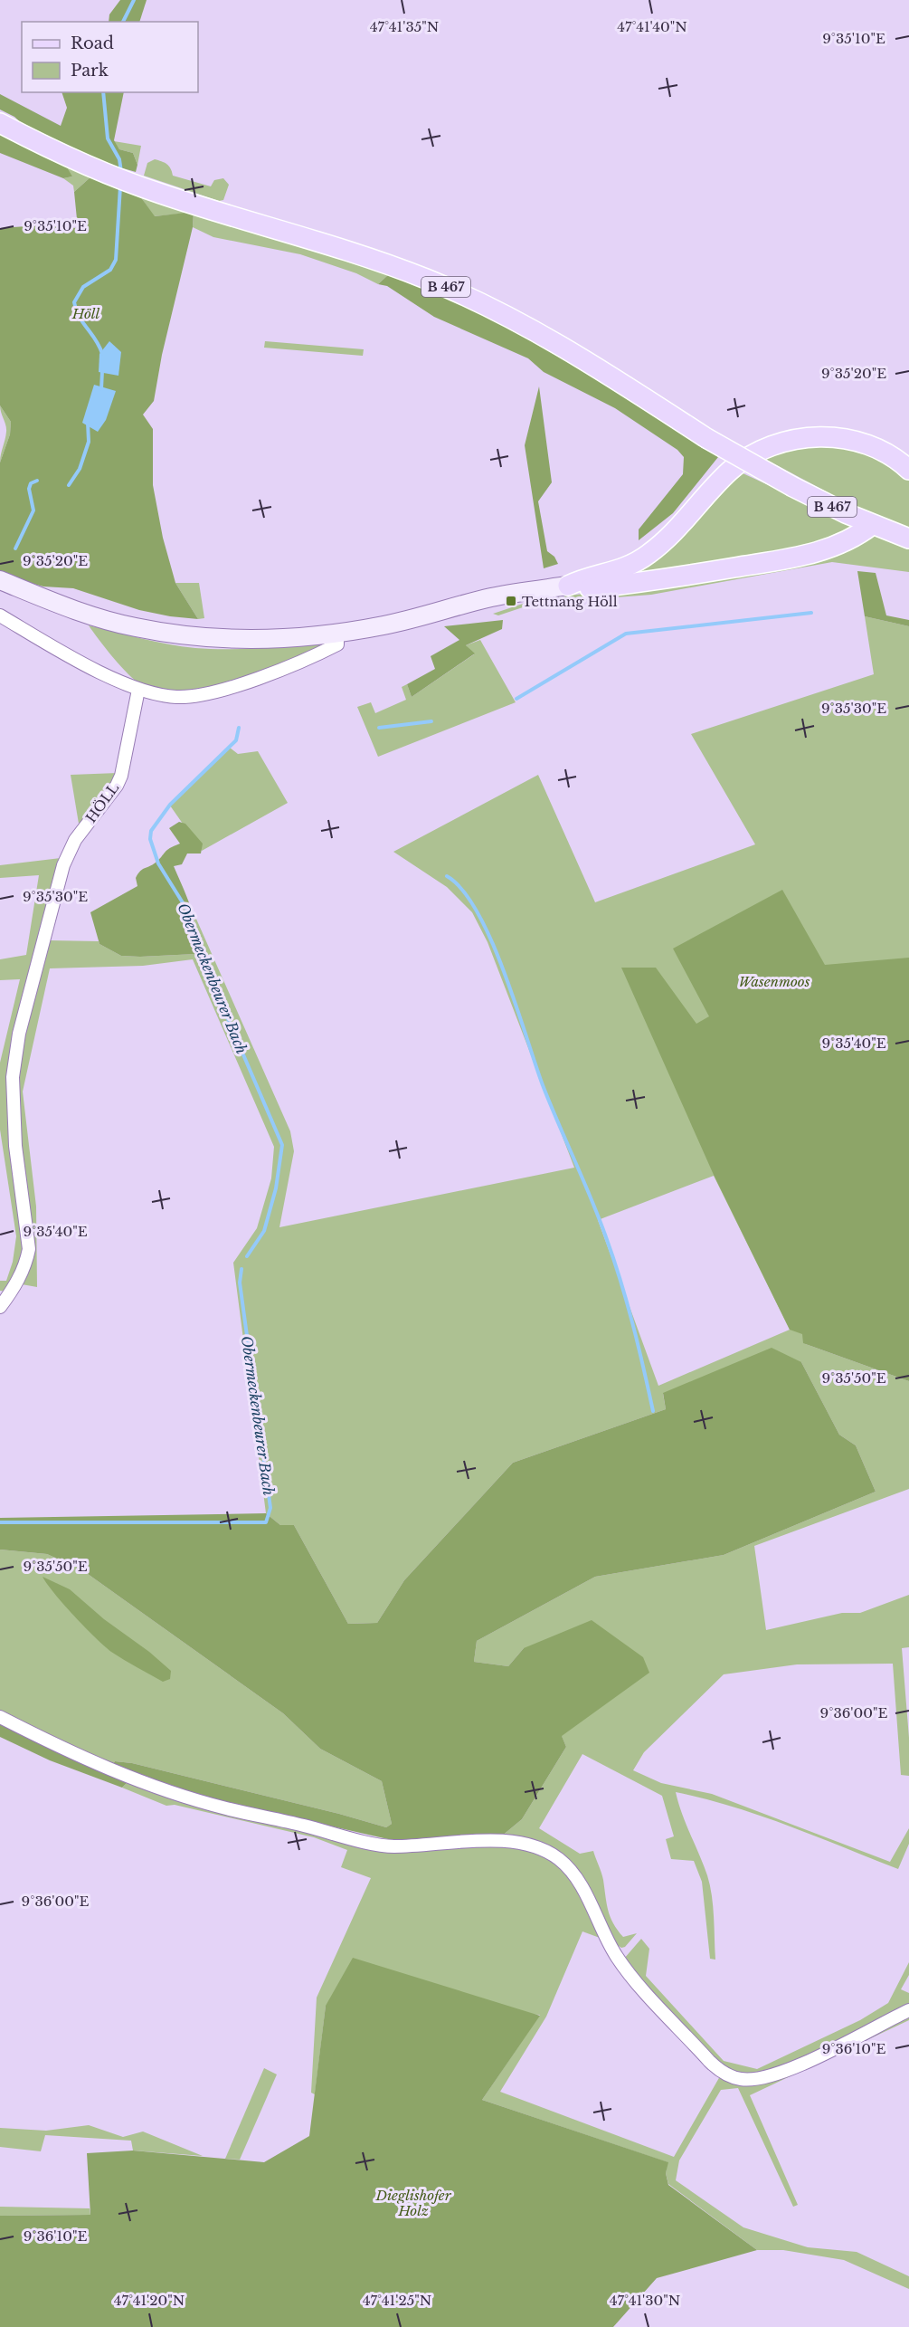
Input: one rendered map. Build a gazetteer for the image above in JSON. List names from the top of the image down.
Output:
{
  "streets": {
    "main road": ["B 467"],
    "street": ["HÖLL"]
  },
  "water": ["Obermeckenbeurer Bach"],
  "parks": ["Höll", "Wasenmoos", "Dieglishofer Holz"],
  "places": {
    "transit": ["Tettnang Höll"]
  },
  "legend": ["Road", "Park"],
  "coordinates": [
    "47°41'35\"N",
    "47°41'40\"N",
    "9°35'10\"E",
    "9°35'20\"E",
    "9°35'30\"E",
    "9°35'40\"E",
    "9°35'50\"E",
    "9°36'00\"E",
    "9°36'10\"E",
    "47°41'20\"N",
    "47°41'25\"N",
    "47°41'30\"N"
  ]
}
